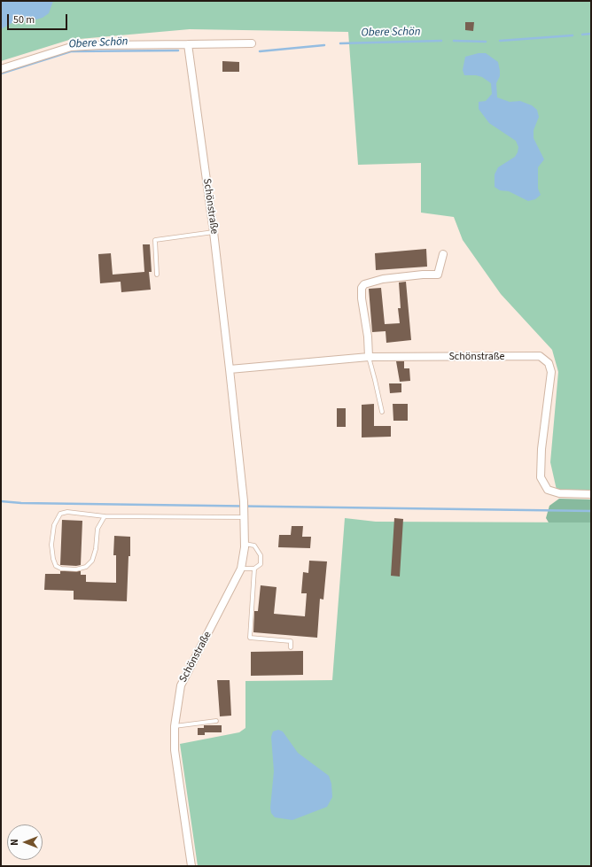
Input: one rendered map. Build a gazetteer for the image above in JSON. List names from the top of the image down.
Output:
{
  "streets": {
    "street": ["Schönstraße"]
  },
  "water": ["Obere Schön"],
  "scale_bar": "50 m",
  "north": "left"
}
